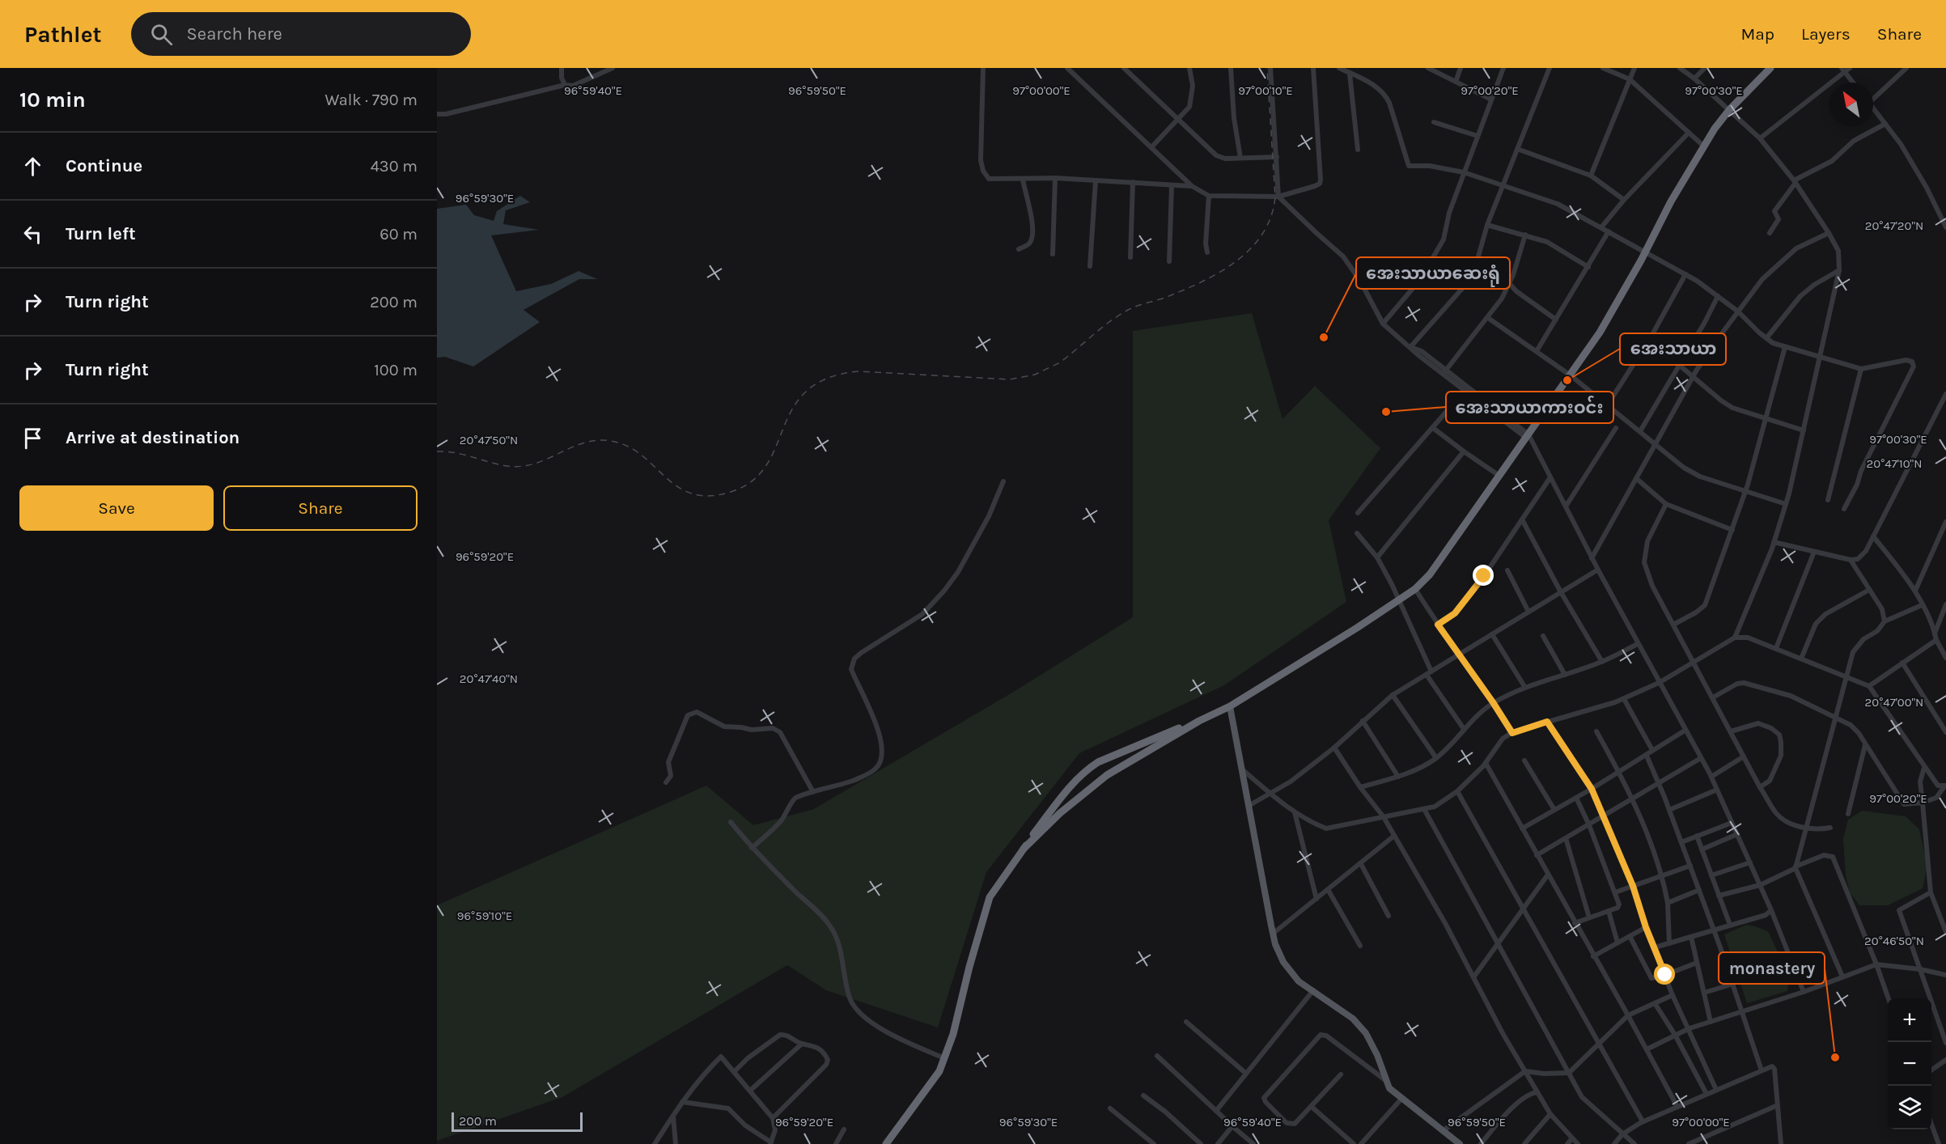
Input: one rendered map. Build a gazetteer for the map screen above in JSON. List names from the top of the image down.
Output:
{
  "places": [
    "အေးသာယာဆေးရုံ",
    "အေးသာယာ",
    "အေးသာယာကားဝင်း",
    "monastery"
  ],
  "scale_bar": "200 m",
  "north": "top left",
  "page": {
    "header": "Pathlet",
    "search": "Search here",
    "nav": ["Map", "Layers", "Share"],
    "heading": ["10 min", "Walk · 790 m"],
    "list": [
      ["Continue", "430 m"],
      ["Turn left", "60 m"],
      ["Turn right", "200 m"],
      ["Turn right", "100 m"],
      "Arrive at destination"
    ],
    "buttons": ["Save", "Share"],
    "map_buttons": ["+", "−"],
    "scale": "200 m"
  },
  "coordinates": [
    "97°00'20\"E",
    "96°59'40\"E",
    "96°59'50\"E",
    "97°00'00\"E",
    "97°00'10\"E",
    "97°00'30\"E",
    "96°59'30\"E",
    "20°47'20\"N",
    "20°47'50\"N",
    "20°47'10\"N",
    "96°59'20\"E",
    "20°47'40\"N",
    "20°47'00\"N",
    "96°59'10\"E",
    "20°46'50\"N"
  ]
}
